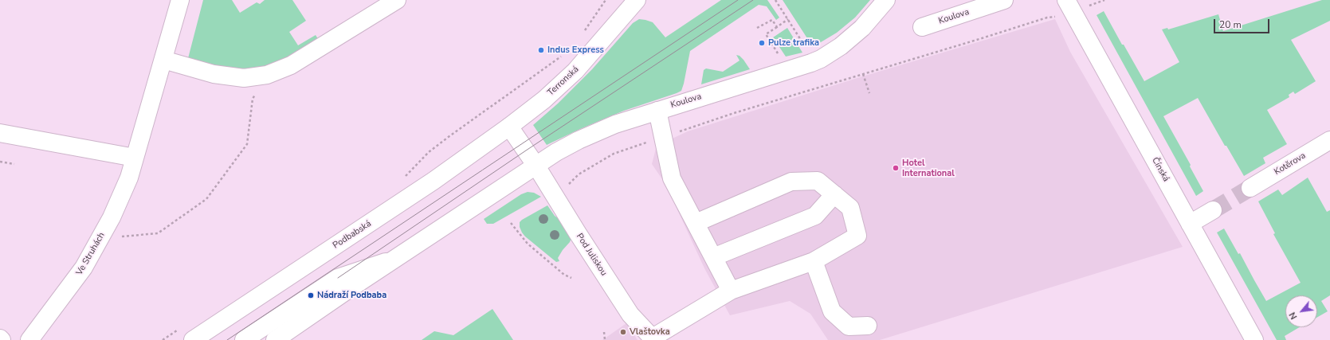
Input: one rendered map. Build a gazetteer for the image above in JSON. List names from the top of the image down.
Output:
{
  "streets": {
    "street": [
      "Koulova",
      "Terronská",
      "Kotěrova",
      "Čínská",
      "Podbabská",
      "Ve Struhách",
      "Pod Juliskou"
    ]
  },
  "crossings": [
    ["Koulova", "Pod Juliskou"],
    ["Terronská", "Podbabská"],
    ["Terronská", "Pod Juliskou"],
    ["Podbabská", "Pod Juliskou"]
  ],
  "places": [
    "Pulze trafika",
    "Indus Express",
    "Hotel International",
    "Nádraží Podbaba",
    "Vlaštovka"
  ],
  "scale_bar": "20 m",
  "north": "bottom left"
}
